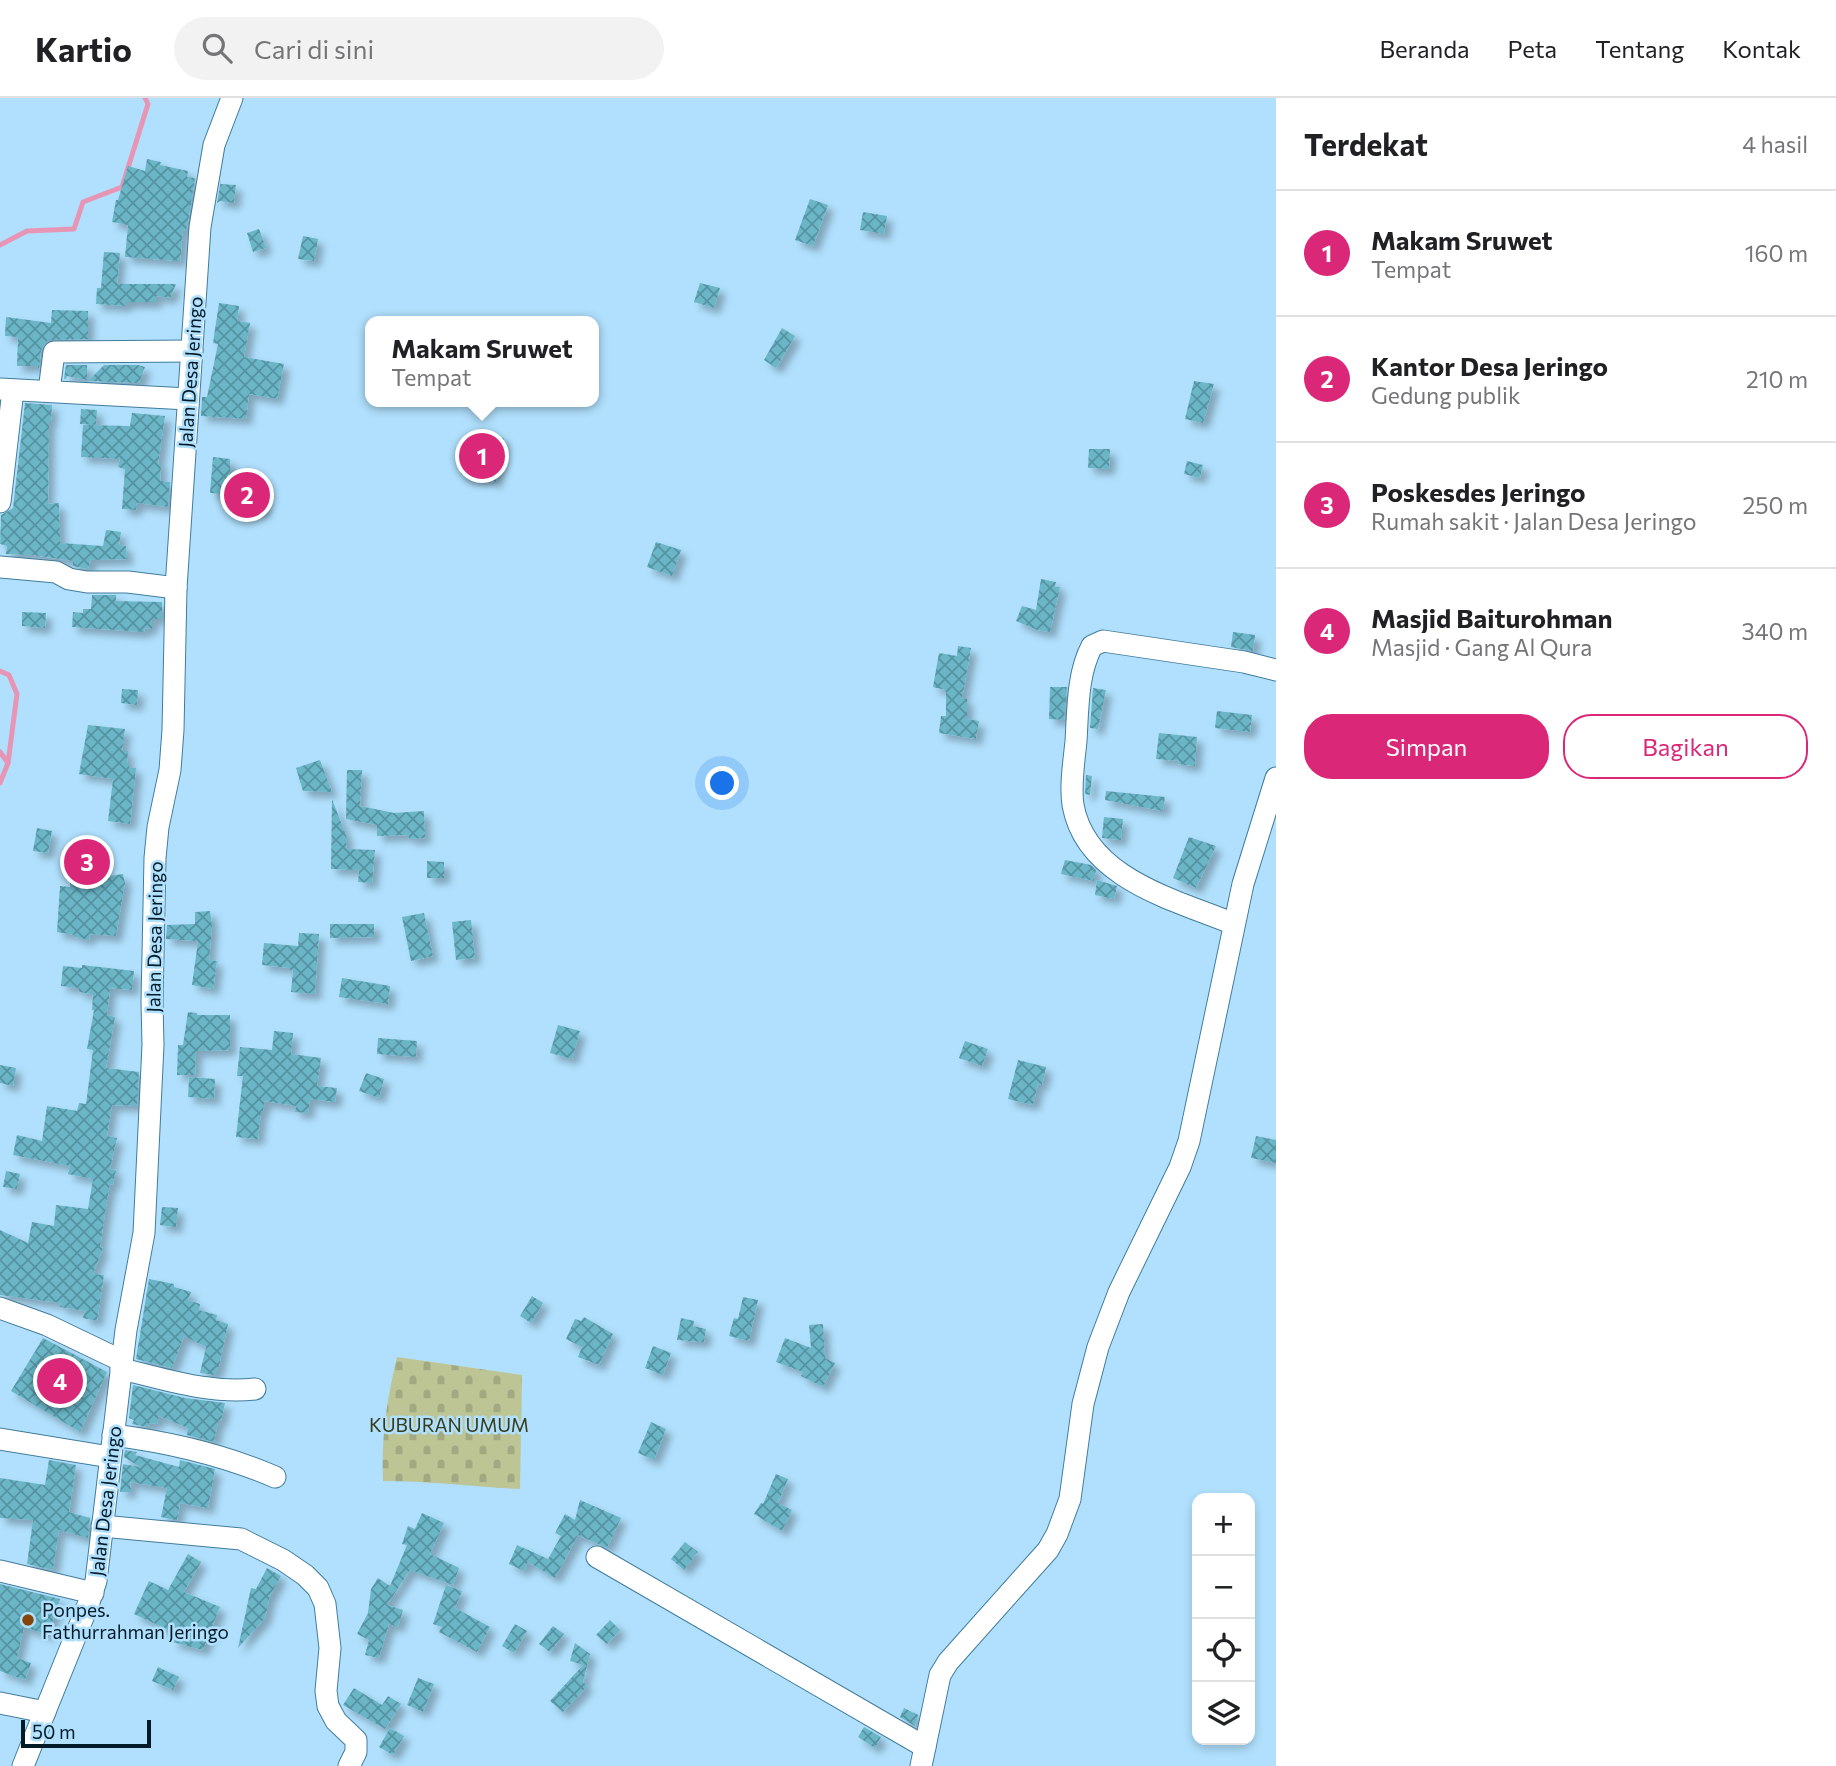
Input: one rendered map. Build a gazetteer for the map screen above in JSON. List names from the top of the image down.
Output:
{
  "streets": {
    "street": ["Jalan Desa Jeringo"]
  },
  "parks": ["KUBURAN UMUM"],
  "places": ["Ponpes. Fathurrahman Jeringo"],
  "scale_bar": "50 m",
  "page": {
    "header": "Kartio",
    "search": "Cari di sini",
    "nav": [
      "Beranda",
      "Peta",
      "Tentang",
      "Kontak"
    ],
    "heading": ["Terdekat", "4 hasil"],
    "list": [
      {
        "mark": "1",
        "name": "Makam Sruwet",
        "note": "Tempat",
        "value": "160 m"
      },
      {
        "mark": "2",
        "name": "Kantor Desa Jeringo",
        "note": "Gedung publik",
        "value": "210 m"
      },
      {
        "mark": "3",
        "name": "Poskesdes Jeringo",
        "note": "Rumah sakit · Jalan Desa Jeringo",
        "value": "250 m"
      },
      {
        "mark": "4",
        "name": "Masjid Baiturohman",
        "note": "Masjid · Gang Al Qura",
        "value": "340 m"
      }
    ],
    "popup": ["Makam Sruwet", "Tempat"],
    "pins": [
      "1",
      "2",
      "3",
      "4"
    ],
    "buttons": ["Simpan", "Bagikan"],
    "map_buttons": ["+", "−"],
    "scale": "50 m"
  }
}
